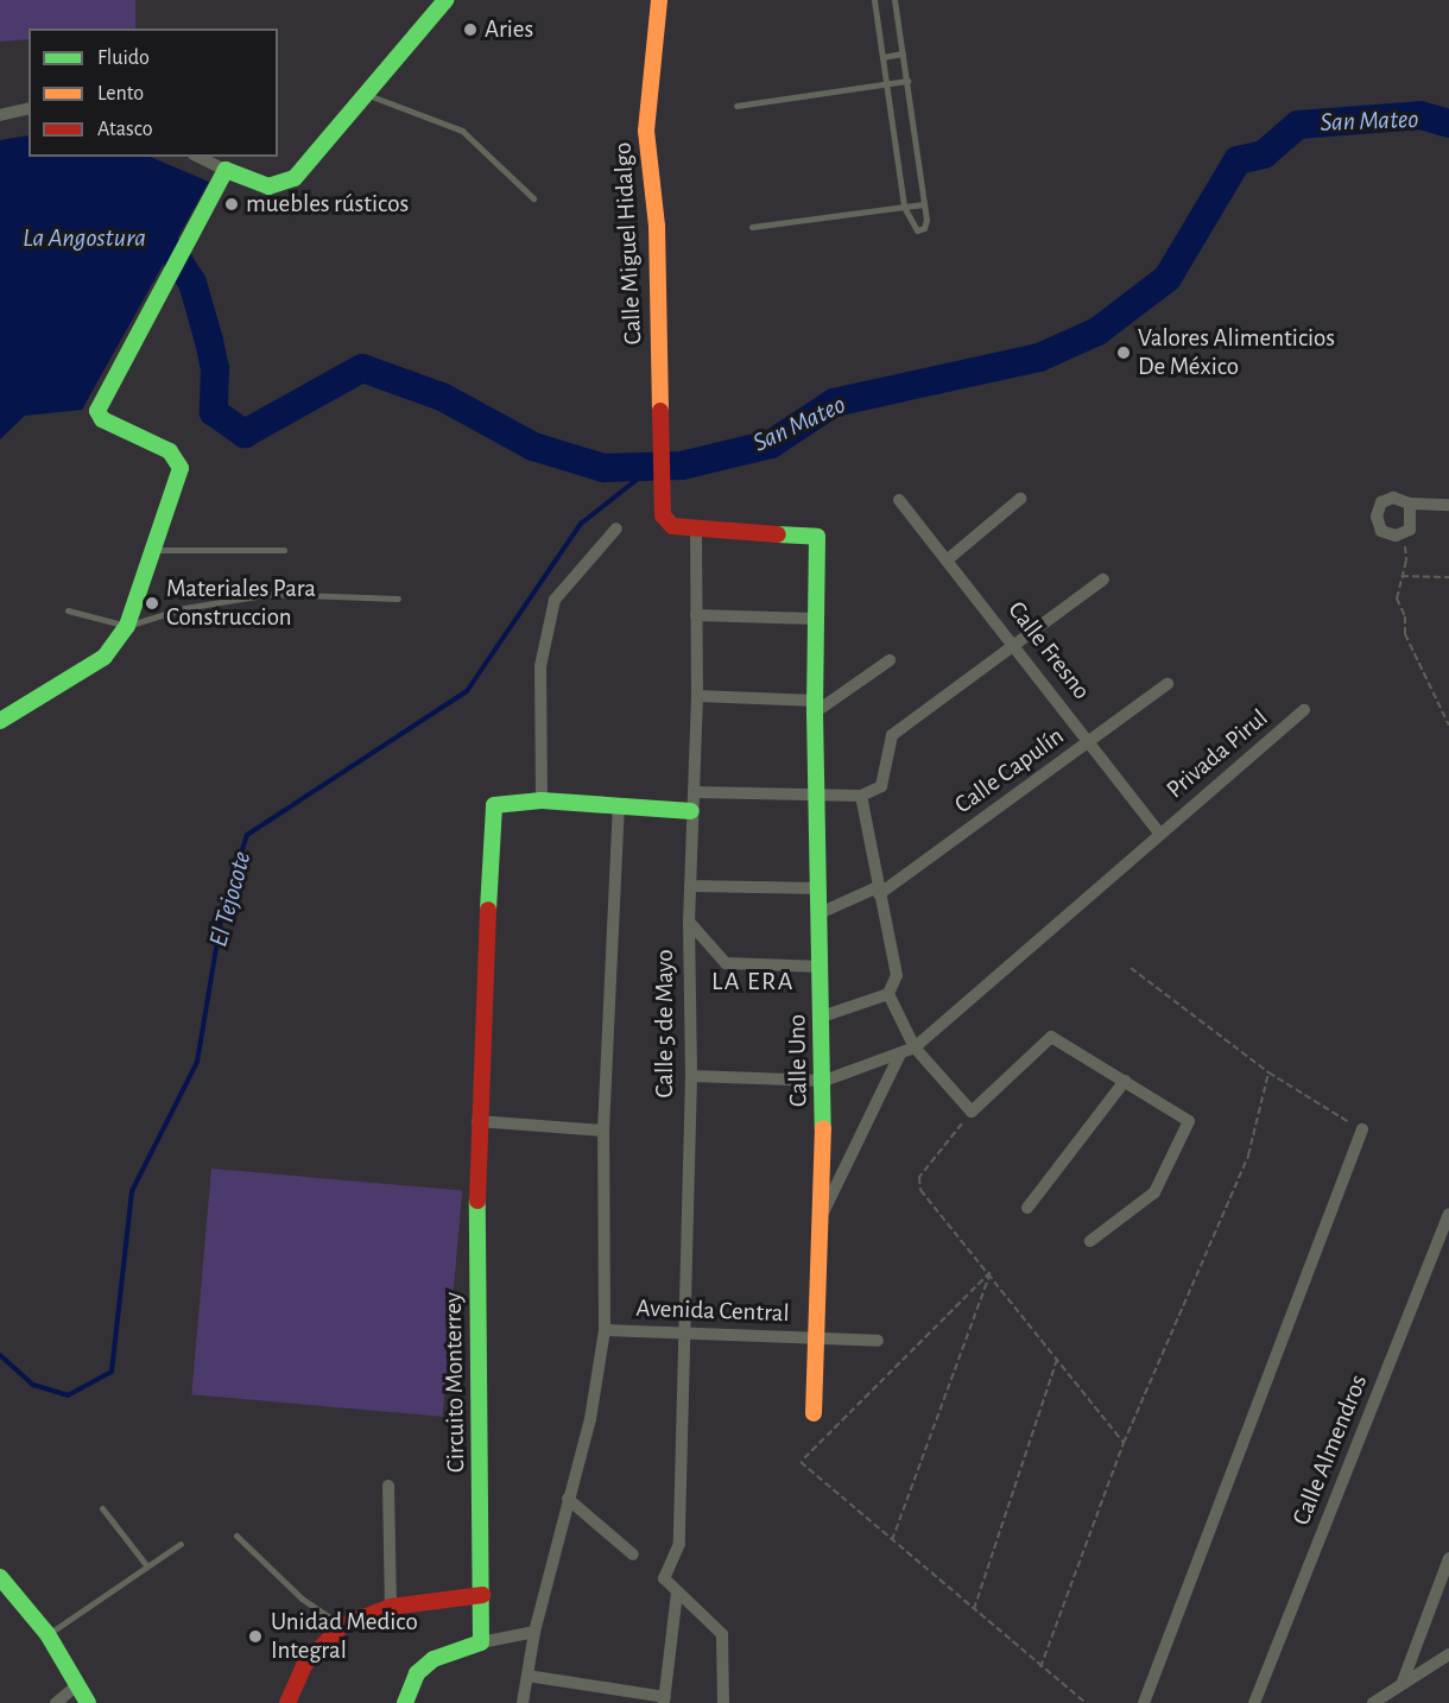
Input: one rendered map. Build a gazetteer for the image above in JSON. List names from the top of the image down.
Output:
{
  "streets": {
    "street": [
      "Calle Miguel Hidalgo",
      "Calle Fresno",
      "Privada Pirul",
      "Calle Capulín",
      "Calle 5 de Mayo",
      "Calle Uno",
      "Avenida Central",
      "Circuito Monterrey",
      "Calle Almendros"
    ]
  },
  "crossings": [
    ["Calle Miguel Hidalgo", "Calle 5 de Mayo"],
    ["Calle Miguel Hidalgo", "Calle Uno"],
    ["Calle Fresno", "Privada Pirul"],
    ["Calle Fresno", "Calle Capulín"],
    ["Calle Capulín", "Calle Uno"],
    ["Calle 5 de Mayo", "Calle Uno"],
    ["Calle 5 de Mayo", "Avenida Central"],
    ["Calle 5 de Mayo", "Circuito Monterrey"],
    ["Calle Uno", "Avenida Central"]
  ],
  "districts": ["LA ERA"],
  "water": ["San Mateo", "La Angostura", "El Tejocote"],
  "places": [
    "Aries",
    "muebles rústicos",
    "Valores Alimenticios De México",
    "Materiales Para Construccion",
    "Unidad Medico Integral"
  ],
  "legend": ["Fluido", "Lento", "Atasco"]
}
